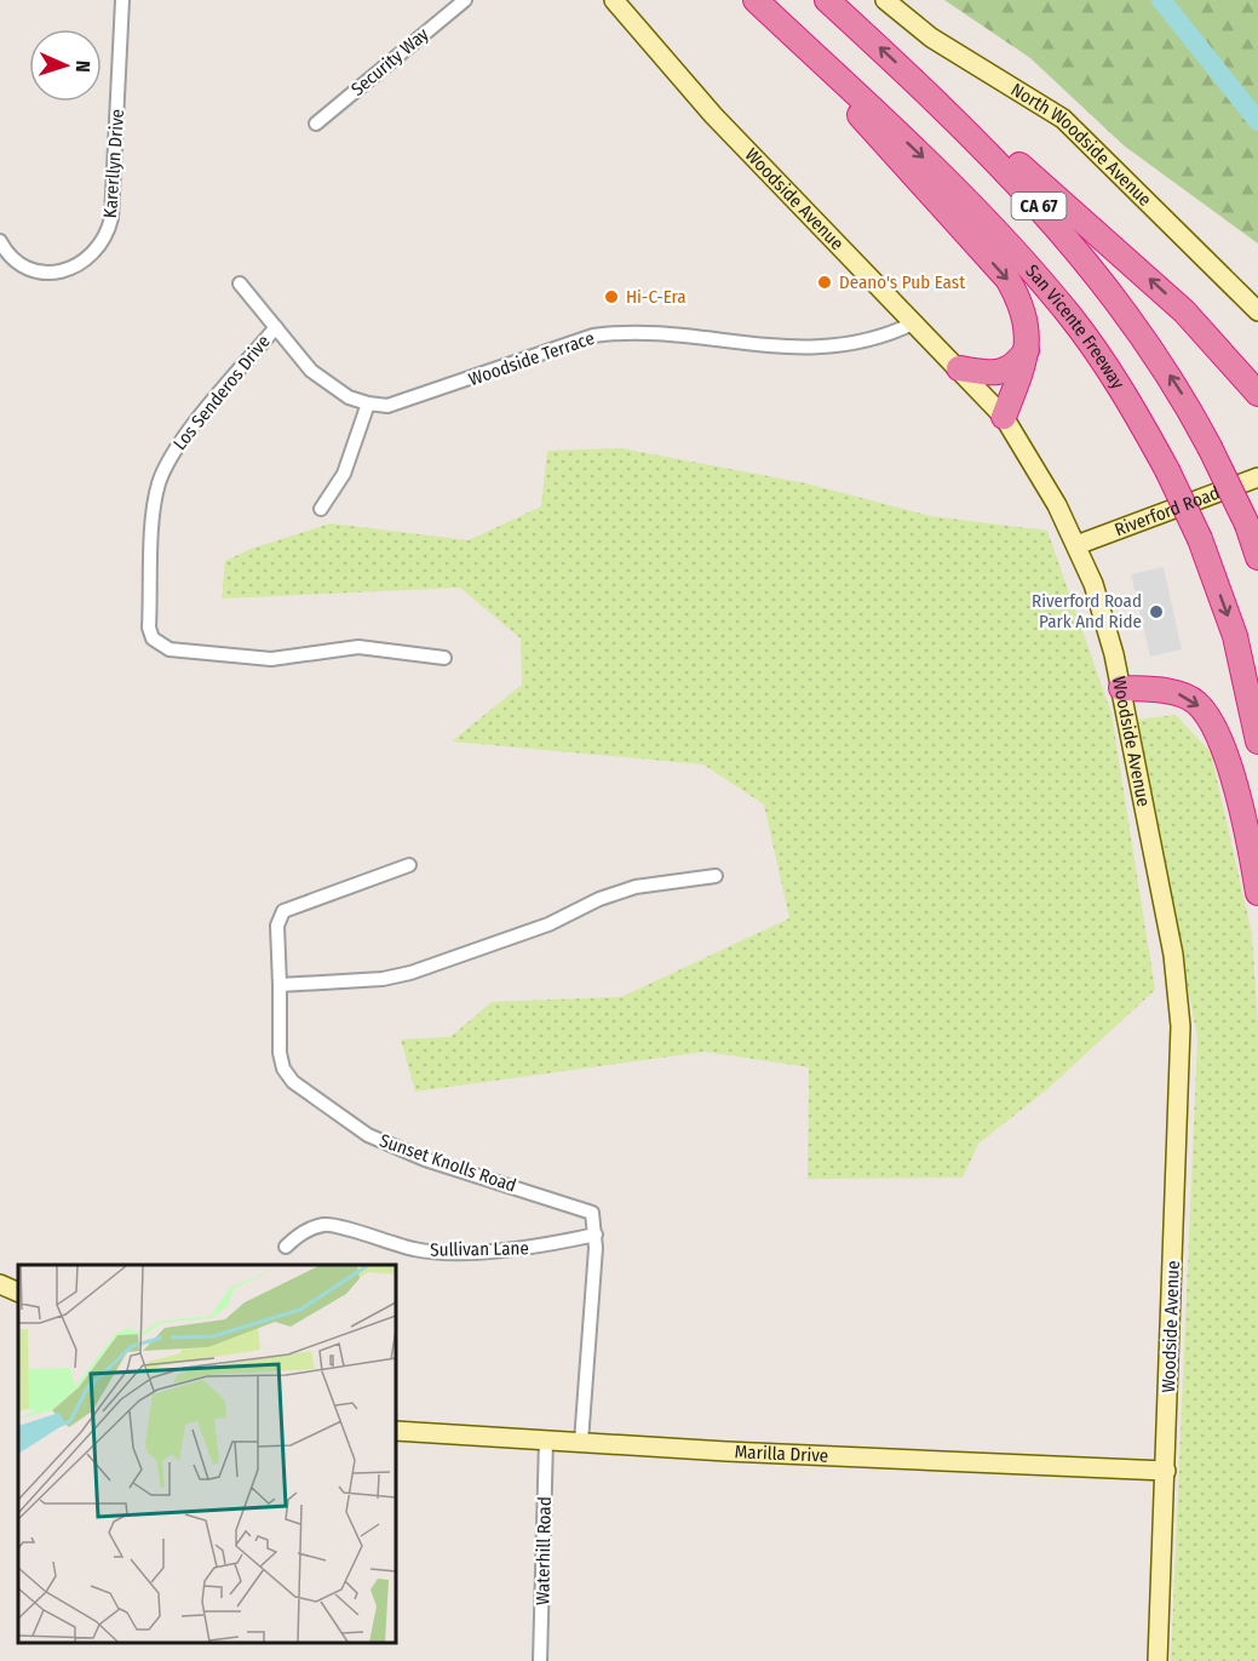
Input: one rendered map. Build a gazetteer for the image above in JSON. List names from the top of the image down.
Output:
{
  "streets": {
    "highway": ["CA 67", "San Vicente Freeway"],
    "main road": [
      "North Woodside Avenue",
      "Woodside Avenue",
      "Riverford Road",
      "Marilla Drive"
    ],
    "street": [
      "Security Way",
      "Karerllyn Drive",
      "Woodside Terrace",
      "Los Senderos Drive",
      "Sunset Knolls Road",
      "Sullivan Lane",
      "Waterhill Road"
    ]
  },
  "crossings": [
    ["Woodside Avenue", "Woodside Terrace"],
    ["Woodside Avenue", "Riverford Road"],
    ["Woodside Avenue", "Marilla Drive"],
    ["Sunset Knolls Road", "Sullivan Lane"],
    ["Marilla Drive", "Waterhill Road"]
  ],
  "places": ["Deano's Pub East", "Hi-C-Era", "Riverford Road Park And Ride"],
  "north": "right"
}
